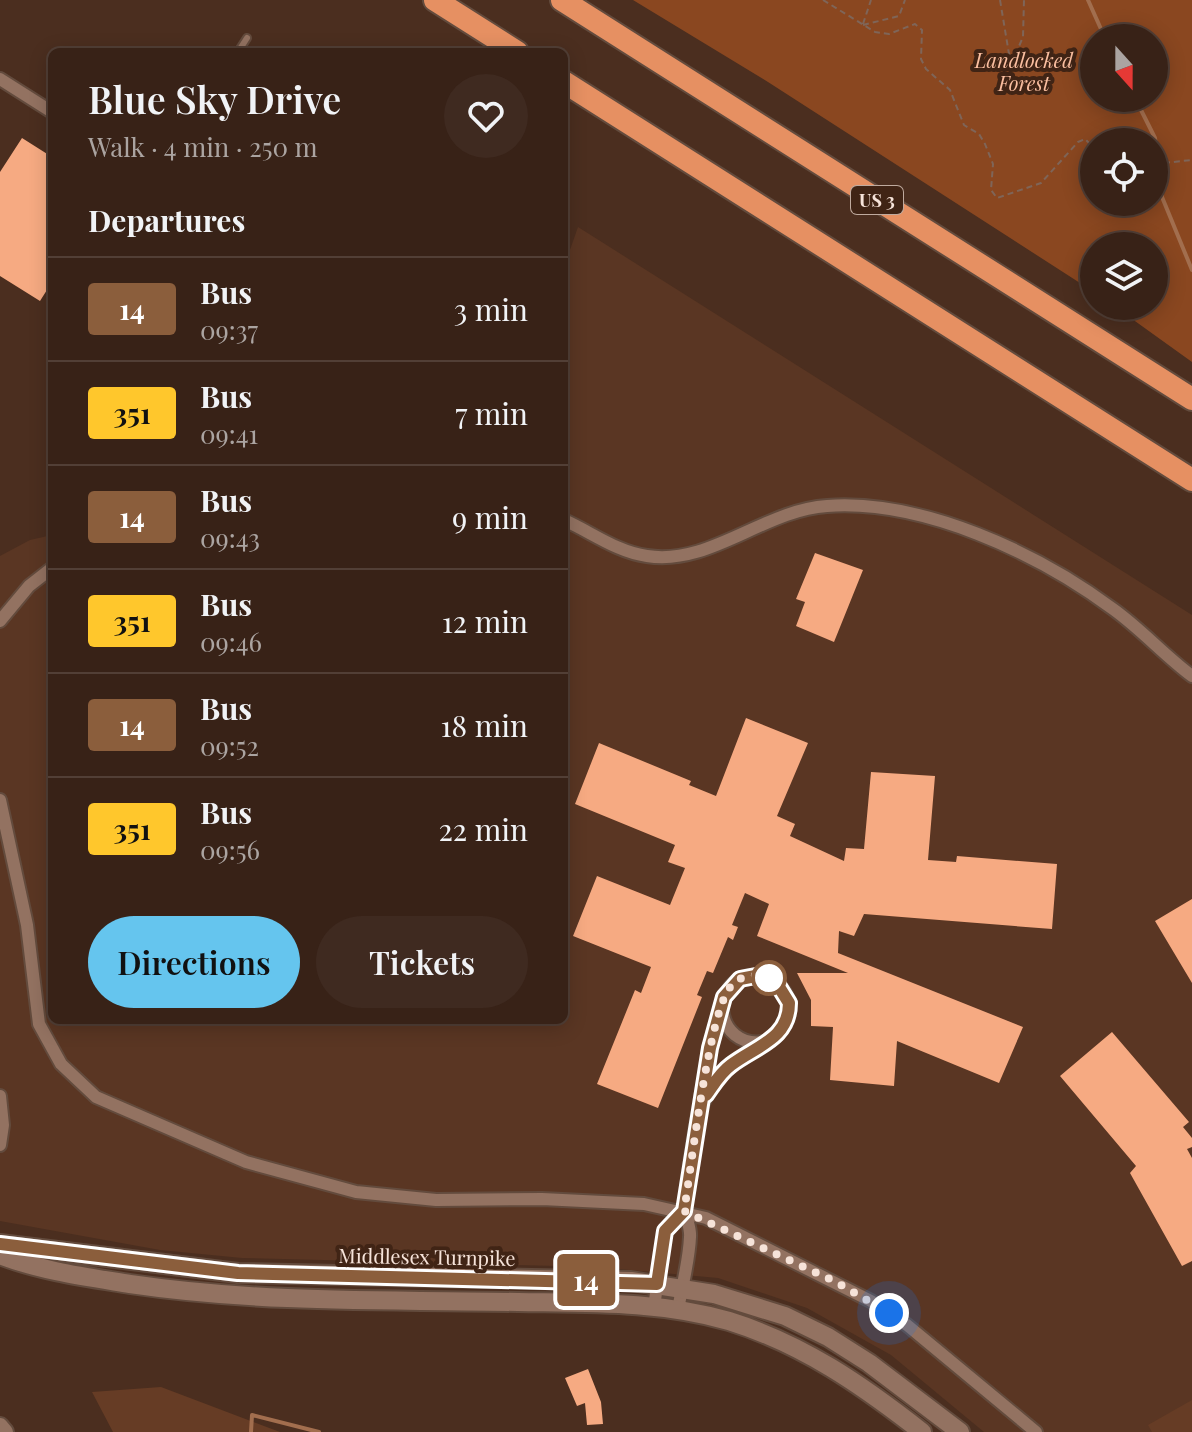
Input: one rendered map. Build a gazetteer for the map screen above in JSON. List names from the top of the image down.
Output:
{
  "streets": {
    "highway": ["US 3"],
    "main road": ["Middlesex Turnpike"]
  },
  "parks": ["Landlocked Forest"],
  "lines": ["bus line 14"],
  "north": "bottom",
  "page": {
    "on_map": "14",
    "heading": [
      ["Blue Sky Drive", "Walk · 4 min · 250 m"],
      "Departures"
    ],
    "list": [
      {
        "mark": "14",
        "name": "Bus",
        "note": "09:37",
        "value": "3 min"
      },
      {
        "mark": "351",
        "name": "Bus",
        "note": "09:41",
        "value": "7 min"
      },
      {
        "mark": "14",
        "name": "Bus",
        "note": "09:43",
        "value": "9 min"
      },
      {
        "mark": "351",
        "name": "Bus",
        "note": "09:46",
        "value": "12 min"
      },
      {
        "mark": "14",
        "name": "Bus",
        "note": "09:52",
        "value": "18 min"
      },
      {
        "mark": "351",
        "name": "Bus",
        "note": "09:56",
        "value": "22 min"
      }
    ],
    "buttons": ["Directions", "Tickets"]
  }
}
